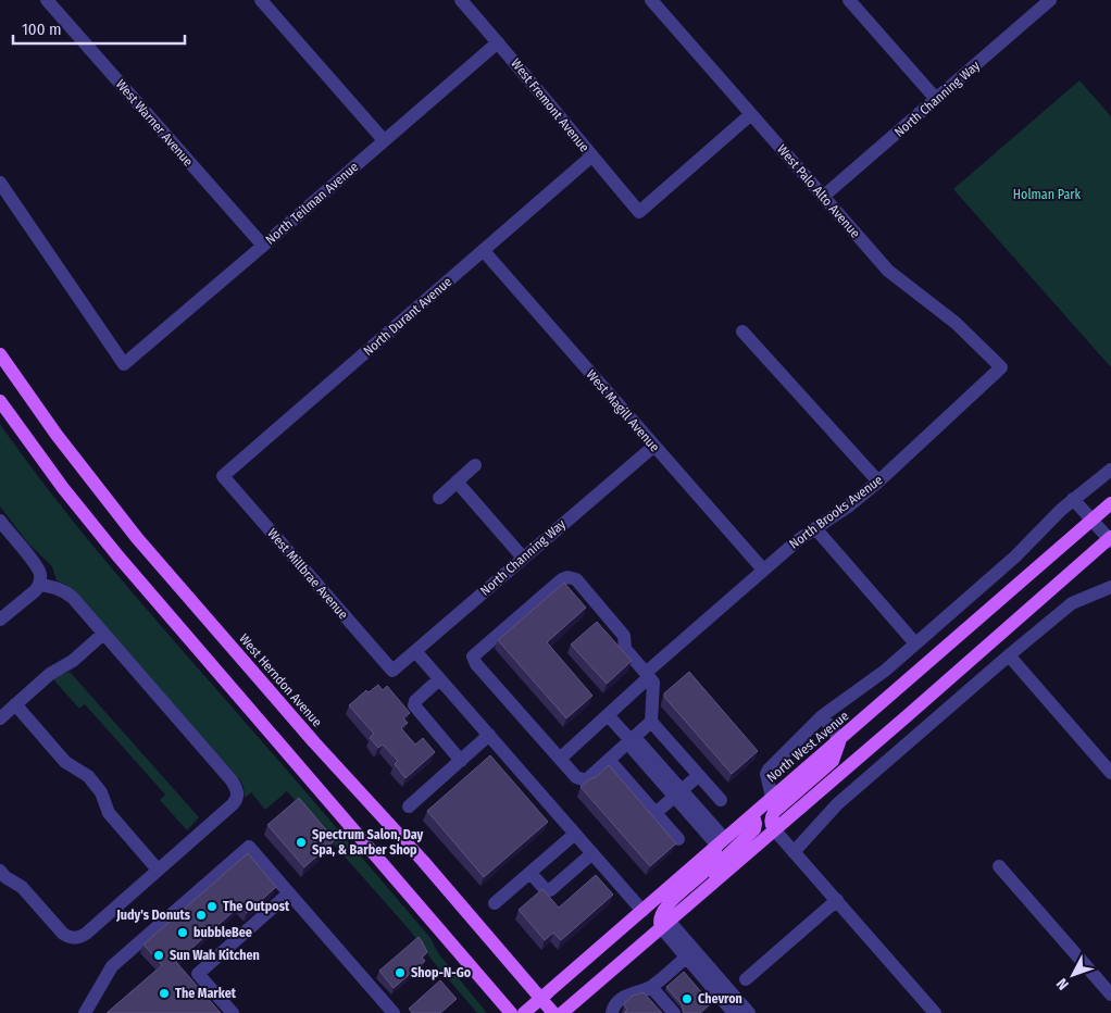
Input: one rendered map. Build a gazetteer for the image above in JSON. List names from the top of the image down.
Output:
{
  "streets": {
    "main road": ["West Herndon Avenue", "North West Avenue"],
    "street": [
      "North Channing Way",
      "West Fremont Avenue",
      "West Warner Avenue",
      "West Palo Alto Avenue",
      "North Teilman Avenue",
      "North Durant Avenue",
      "West Magill Avenue",
      "North Brooks Avenue",
      "West Millbrae Avenue"
    ]
  },
  "crossings": [
    ["North Channing Way", "West Palo Alto Avenue"],
    ["North Channing Way", "West Magill Avenue"],
    ["North Channing Way", "West Millbrae Avenue"],
    ["West Fremont Avenue", "West Palo Alto Avenue"],
    ["West Fremont Avenue", "North Teilman Avenue"],
    ["West Fremont Avenue", "North Durant Avenue"],
    ["West Warner Avenue", "North Teilman Avenue"],
    ["West Palo Alto Avenue", "North Brooks Avenue"],
    ["North Durant Avenue", "West Magill Avenue"],
    ["North Durant Avenue", "West Millbrae Avenue"],
    ["West Magill Avenue", "North Brooks Avenue"],
    ["West Herndon Avenue", "North West Avenue"]
  ],
  "parks": ["Holman Park"],
  "places": [
    "Spectrum Salon, Day Spa, & Barber Shop",
    "The Outpost",
    "Judy's Donuts",
    "bubbleBee",
    "Sun Wah Kitchen",
    "Shop-N-Go",
    "The Market",
    "Chevron"
  ],
  "scale_bar": "100 m",
  "north": "bottom left"
}
